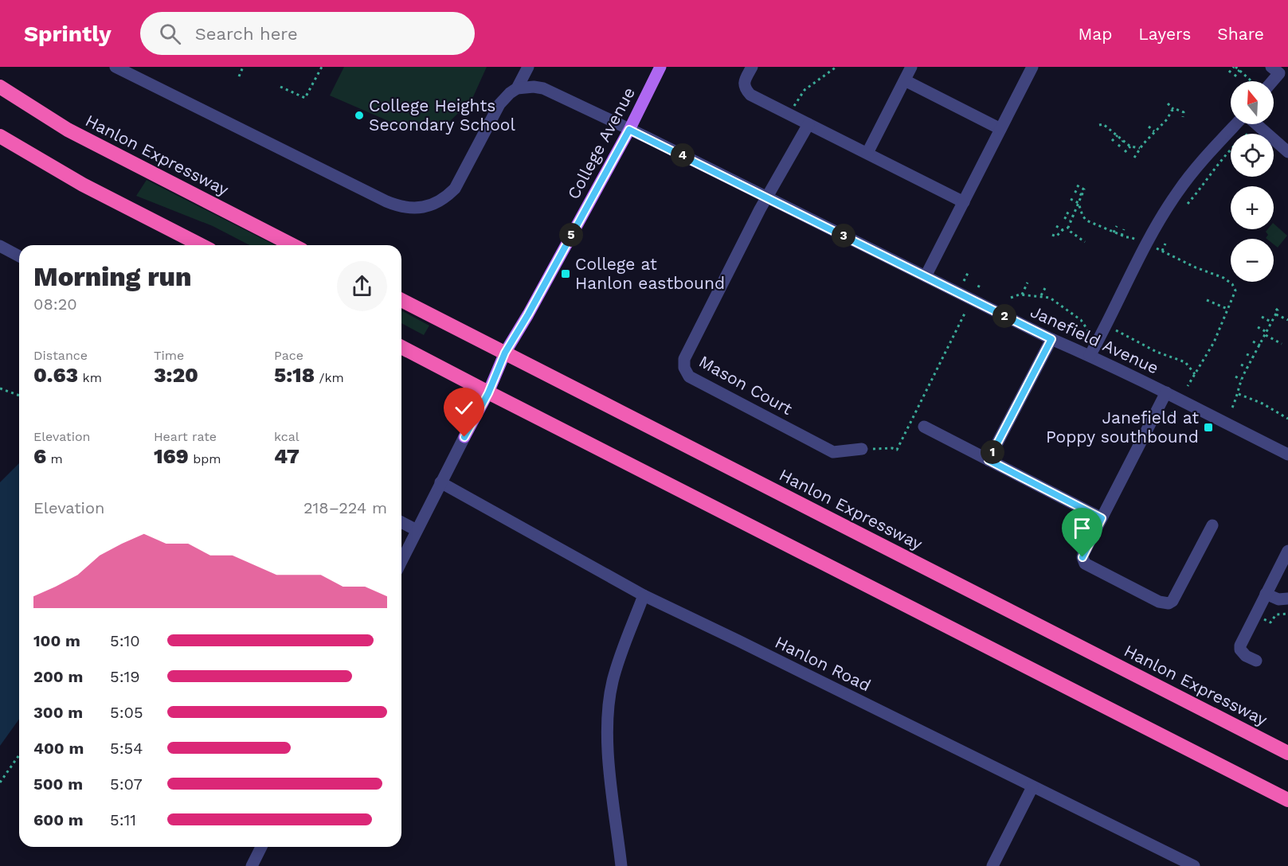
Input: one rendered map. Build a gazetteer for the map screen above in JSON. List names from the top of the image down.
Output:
{
  "streets": {
    "highway": ["Hanlon Expressway"],
    "main road": ["College Avenue"],
    "street": ["Janefield Avenue", "Mason Court", "Hanlon Road"]
  },
  "crossings": [
    ["College Avenue", "Hanlon Expressway"],
    ["College Avenue", "Janefield Avenue"],
    ["Janefield Avenue", "Mason Court"]
  ],
  "places": {
    "other": ["College Heights Secondary School"],
    "transit": ["College at Hanlon eastbound", "Janefield at Poppy southbound"]
  },
  "north": "top",
  "page": {
    "header": "Sprintly",
    "search": "Search here",
    "nav": ["Map", "Layers", "Share"],
    "map_buttons": ["+", "−"],
    "pins": [
      "4",
      "5",
      "3",
      "2",
      "1"
    ],
    "heading": ["Morning run", "08:20"],
    "stats": [
      ["Distance", "0.63 km"],
      ["Time", "3:20"],
      ["Pace", "5:18 /km"],
      ["Elevation", "6 m"],
      ["Heart rate", "169 bpm"],
      ["kcal", "47"]
    ],
    "chart": ["Elevation", "218–224 m"],
    "list": [
      {
        "name": "100 m",
        "note": "5:10"
      },
      {
        "name": "200 m",
        "note": "5:19"
      },
      {
        "name": "300 m",
        "note": "5:05"
      },
      {
        "name": "400 m",
        "note": "5:54"
      },
      {
        "name": "500 m",
        "note": "5:07"
      },
      {
        "name": "600 m",
        "note": "5:11"
      }
    ]
  }
}
